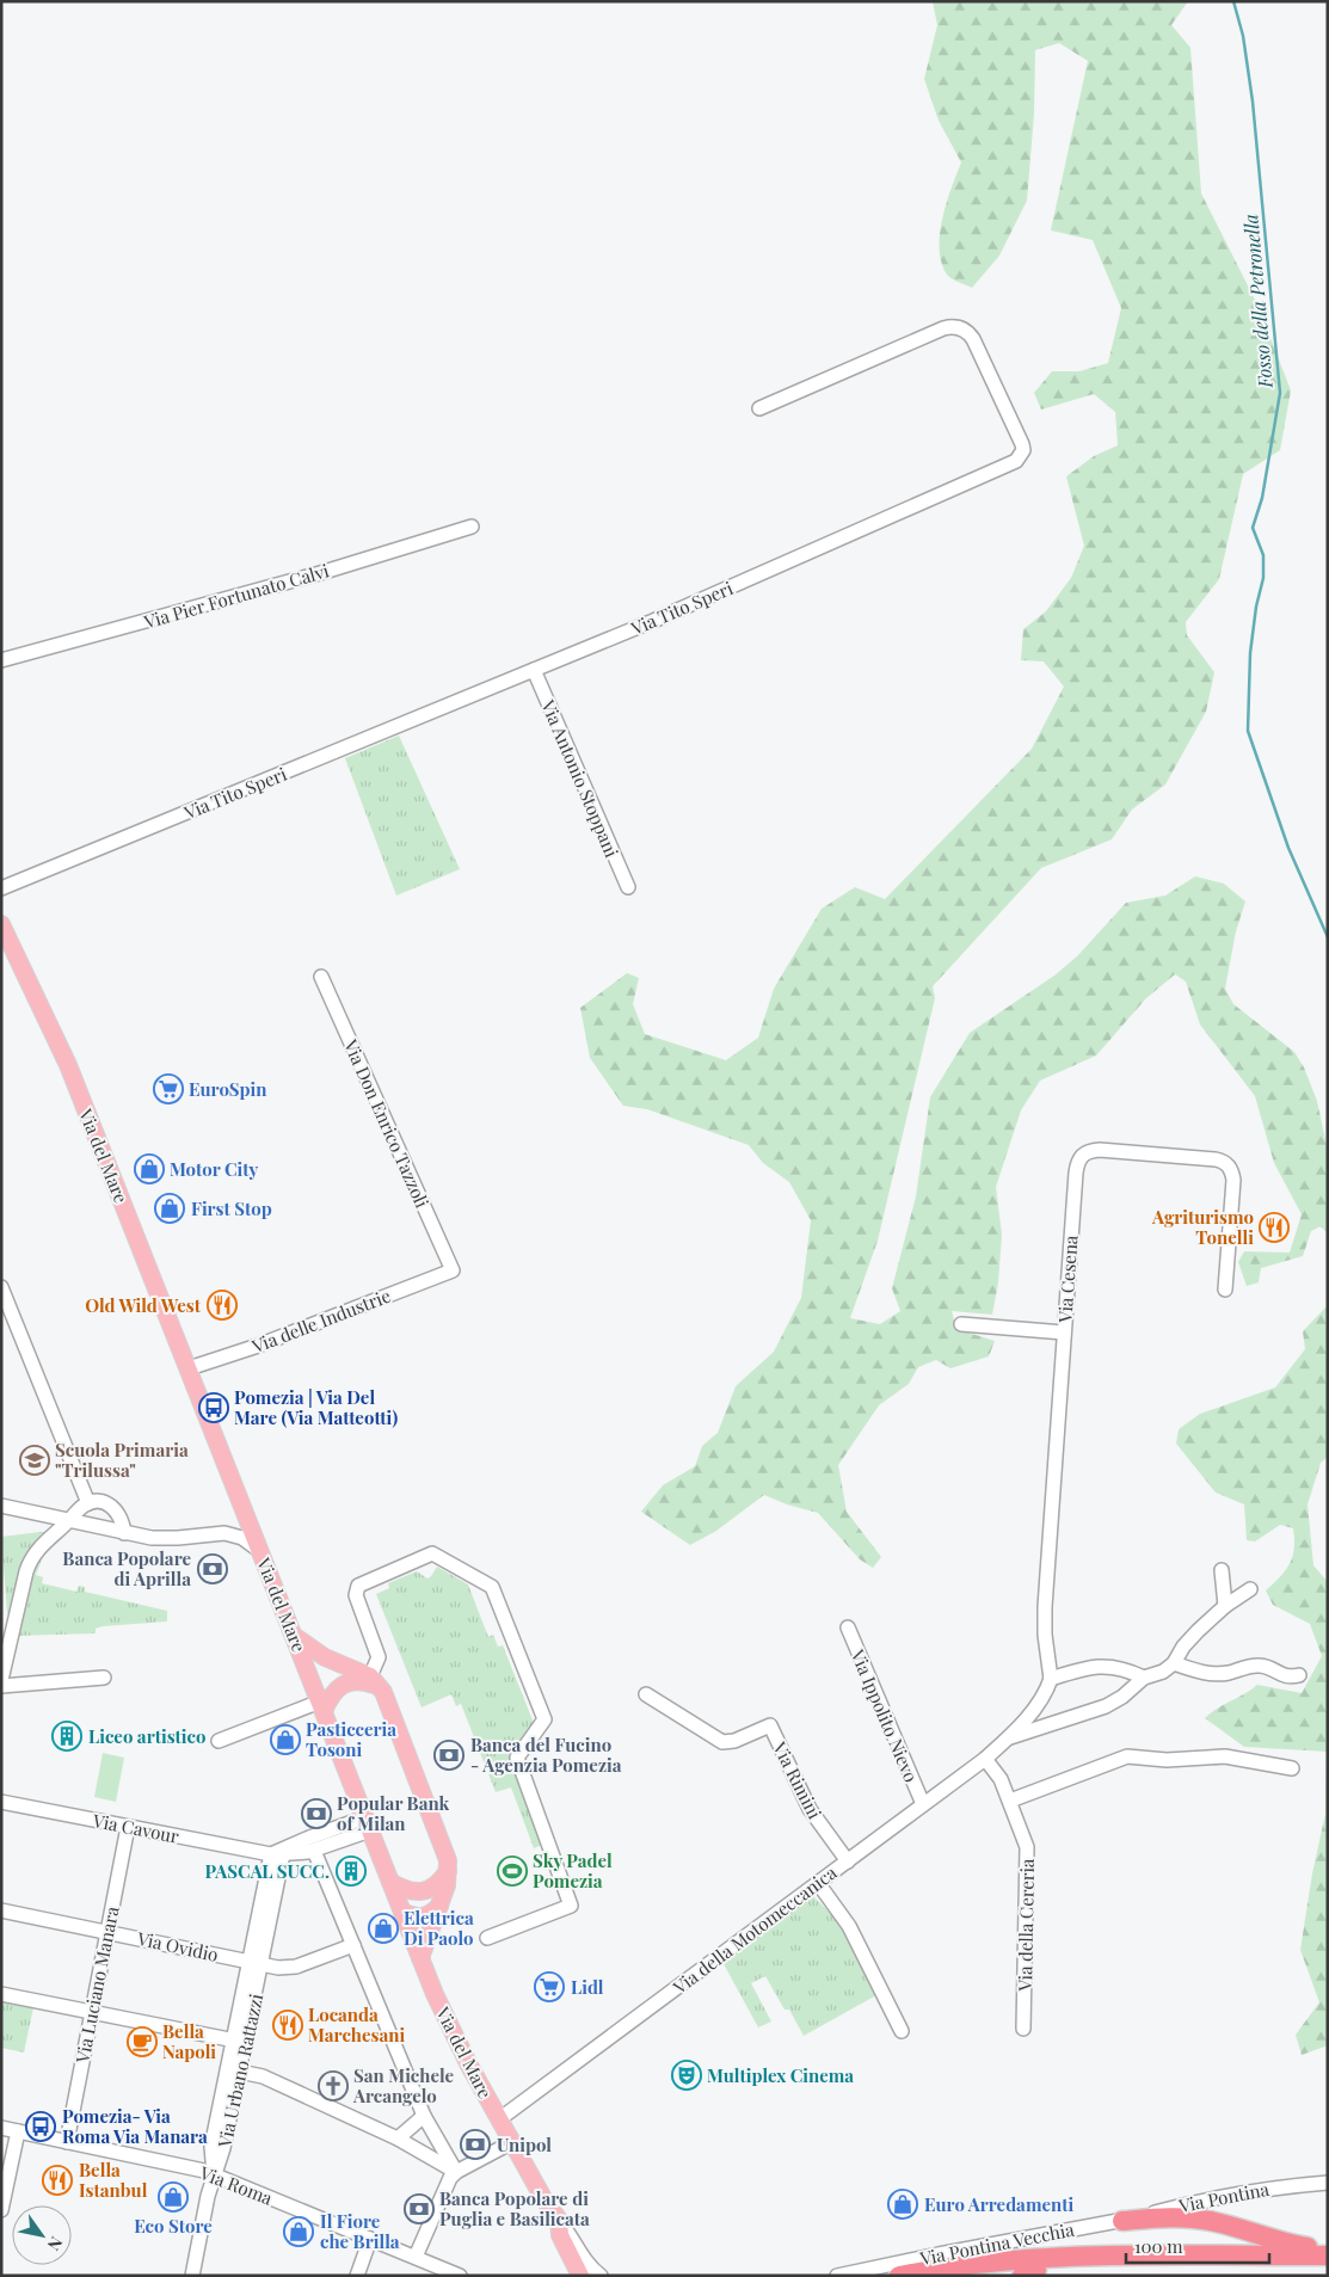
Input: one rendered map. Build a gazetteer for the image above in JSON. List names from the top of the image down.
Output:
{
  "streets": {
    "main road": ["Via del Mare"],
    "street": [
      "Via Pier Fortunato Calvi",
      "Via Tito Speri",
      "Via Antonio Stoppani",
      "Via Don Enrico Tazzoli",
      "Via Cesena",
      "Via delle Industrie",
      "Via Ippolito Nievo",
      "Via Rimini",
      "Via Cavour",
      "Via della Cereria",
      "Via della Motomeccanica",
      "Via Ovidio",
      "Via Luciano Manara",
      "Via Urbano Rattazzi",
      "Via Roma",
      "Via Pontina",
      "Via Pontina Vecchia"
    ]
  },
  "crossings": [
    ["Via Tito Speri", "Via Antonio Stoppani"],
    ["Via Don Enrico Tazzoli", "Via delle Industrie"],
    ["Via del Mare", "Via delle Industrie"],
    ["Via del Mare", "Via Cavour"],
    ["Via del Mare", "Via della Motomeccanica"],
    ["Via Cesena", "Via della Motomeccanica"],
    ["Via Ippolito Nievo", "Via della Motomeccanica"],
    ["Via Rimini", "Via della Motomeccanica"],
    ["Via Cavour", "Via Luciano Manara"],
    ["Via Cavour", "Via Urbano Rattazzi"],
    ["Via della Cereria", "Via della Motomeccanica"],
    ["Via Ovidio", "Via Luciano Manara"],
    ["Via Ovidio", "Via Urbano Rattazzi"],
    ["Via Luciano Manara", "Via Roma"],
    ["Via Urbano Rattazzi", "Via Roma"],
    ["Via Pontina", "Via Pontina Vecchia"]
  ],
  "water": ["Fosso della Petronella"],
  "places": {
    "supermarket": ["EuroSpin", "Lidl"],
    "shop": [
      "Motor City",
      "First Stop",
      "Pasticceria Tosoni",
      "Elettrica Di Paolo",
      "Eco Store",
      "Euro Arredamenti",
      "Il Fiore che Brilla"
    ],
    "restaurant": [
      "Agriturismo Tonelli",
      "Old Wild West",
      "Locanda Marchesani",
      "Bella Istanbul"
    ],
    "bus stop": ["Pomezia | Via Del Mare (Via Matteotti)", "Pomezia- Via Roma Via Manara"],
    "school or university": ["Scuola Primaria \"Trilussa\""],
    "bank": [
      "Banca Popolare di Aprilla",
      "Banca del Fucino - Agenzia Pomezia",
      "Popular Bank of Milan",
      "Unipol",
      "Banca Popolare di Puglia e Basilicata"
    ],
    "building": ["Liceo artistico", "PASCAL SUCC."],
    "sports": ["Sky Padel Pomezia"],
    "cafe": ["Bella Napoli"],
    "theatre": ["Multiplex Cinema"],
    "church": ["San Michele Arcangelo"]
  },
  "scale_bar": "100 m",
  "north": "bottom right"
}
